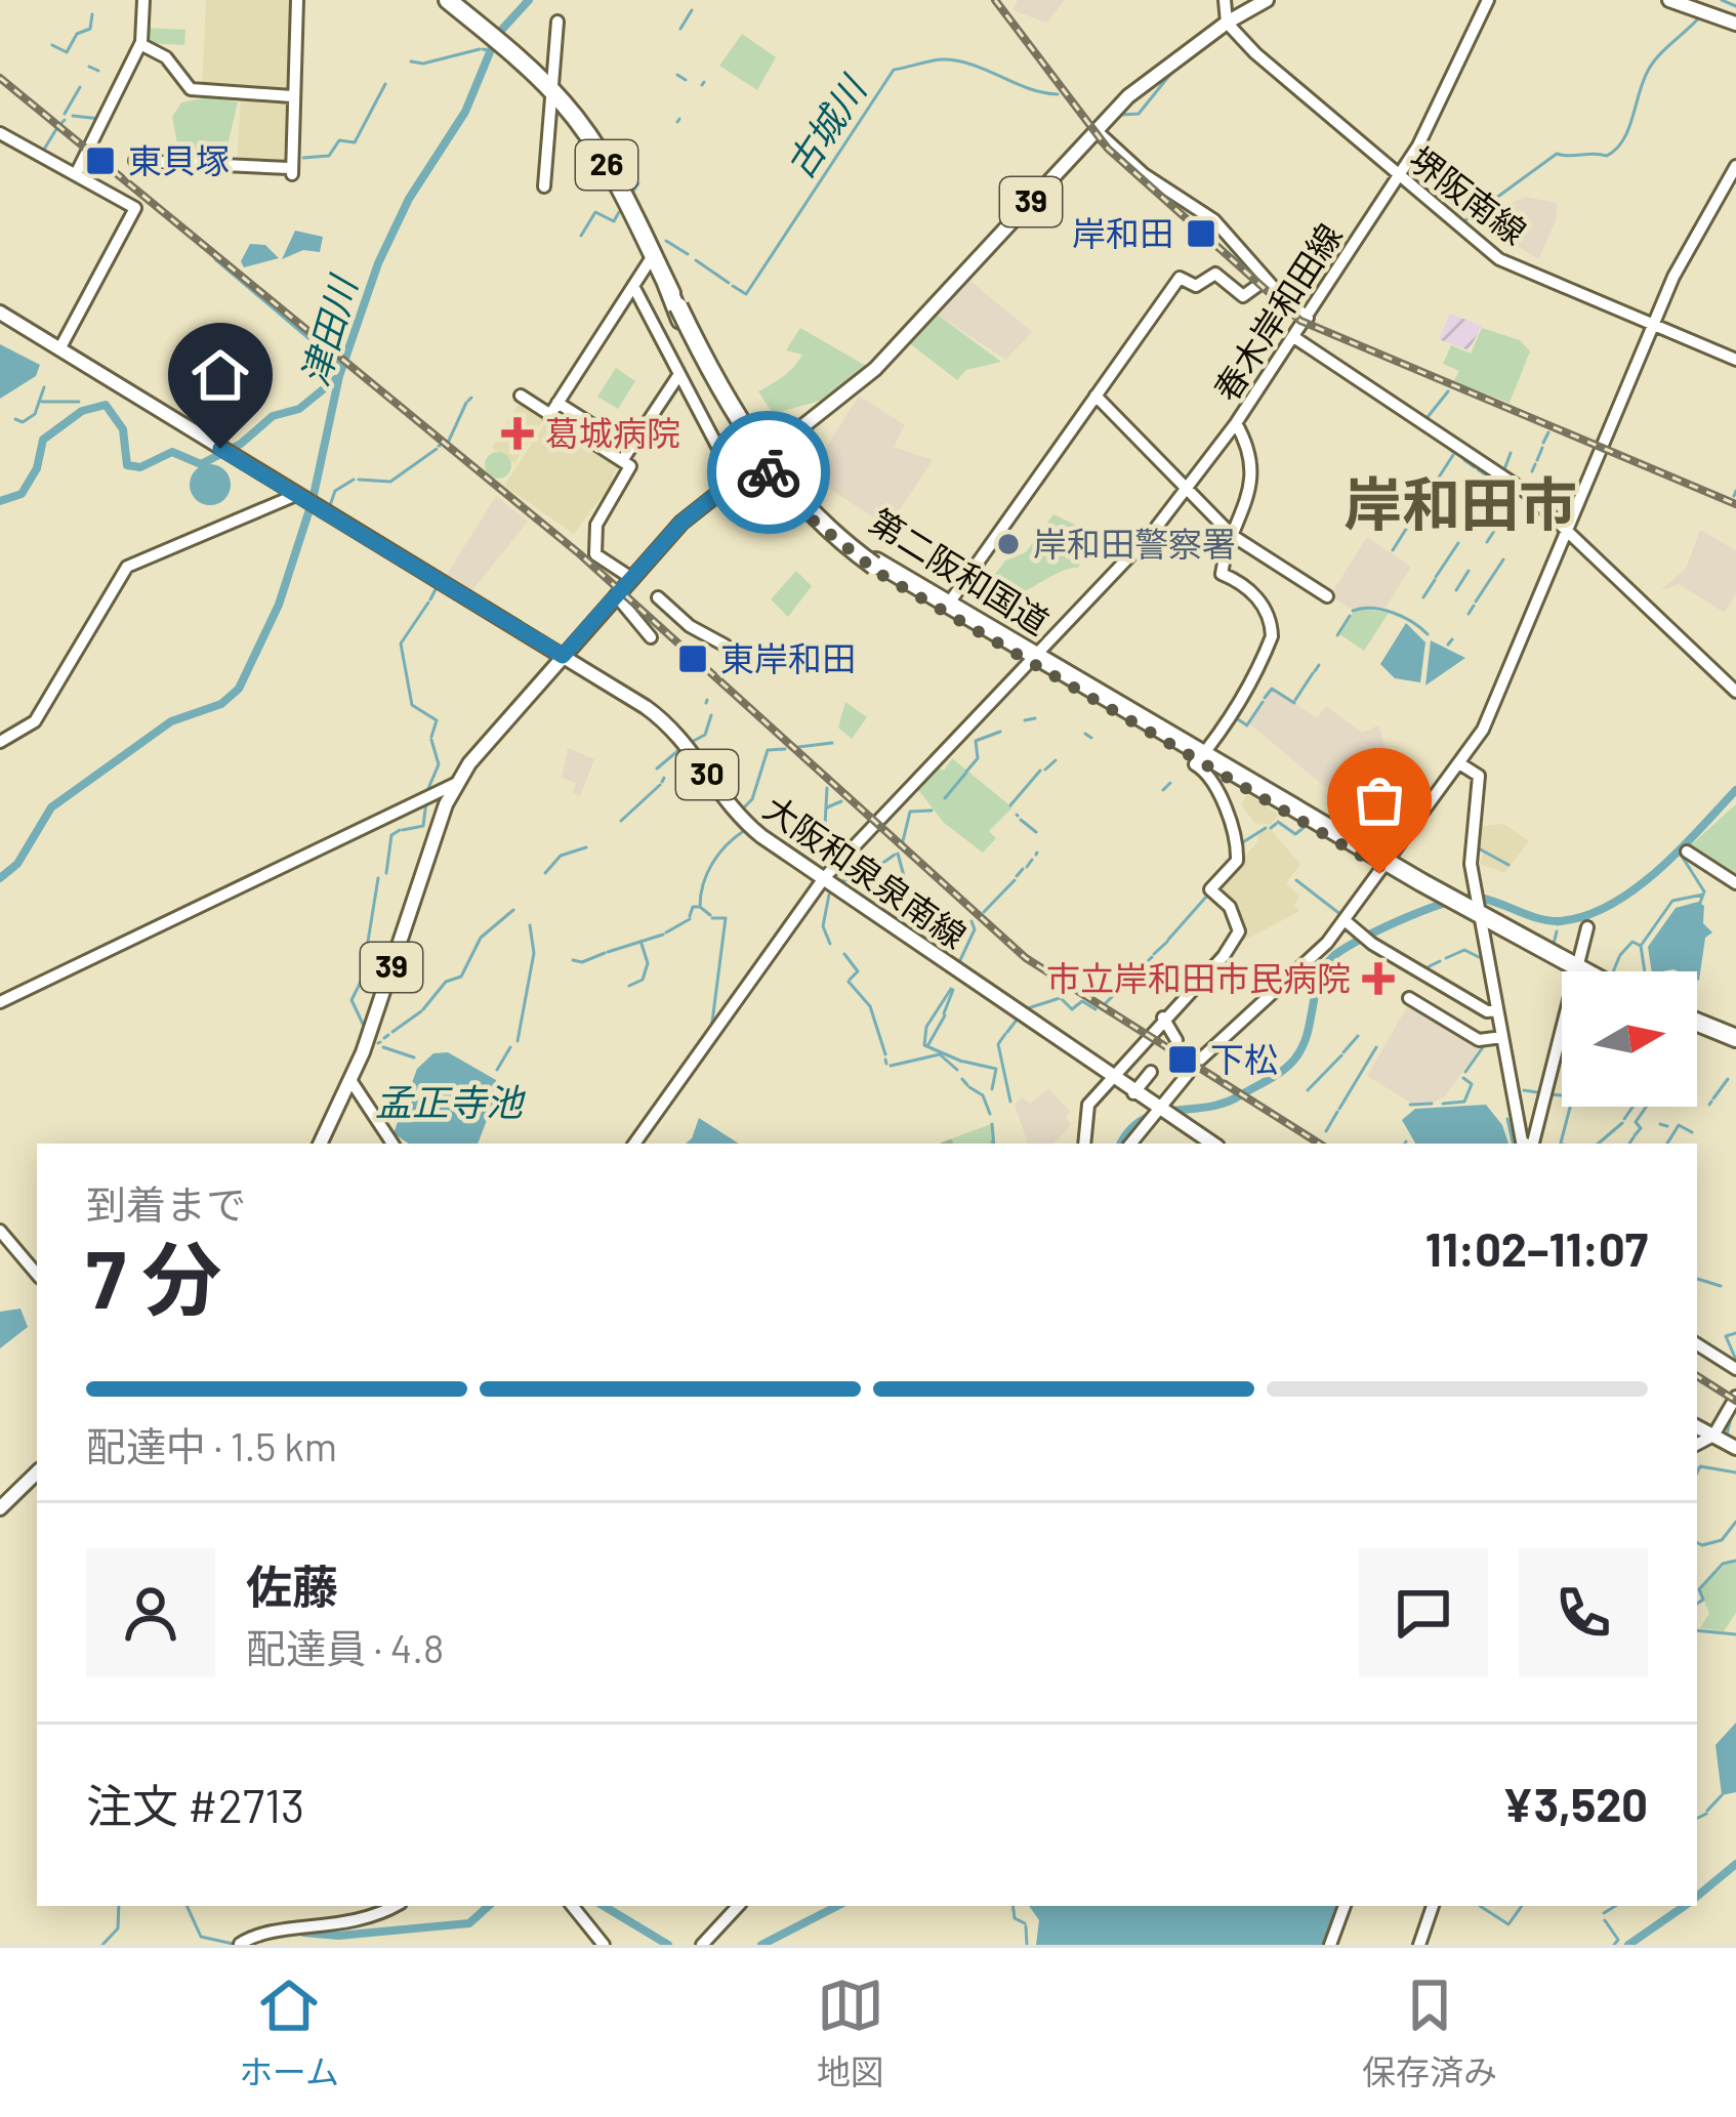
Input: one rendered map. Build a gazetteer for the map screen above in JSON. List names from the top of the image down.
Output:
{
  "streets": {
    "highway": ["26", "第二阪和国道"],
    "main road": ["39", "30", "大阪和泉泉南線"],
    "street": ["堺阪南線", "春木岸和田線"]
  },
  "crossings": [
    ["26", "39"],
    ["26", "第二阪和国道"],
    ["堺阪南線", "39"],
    ["堺阪南線", "春木岸和田線"],
    ["39", "大阪和泉泉南線"],
    ["春木岸和田線", "第二阪和国道"]
  ],
  "districts": ["岸和田市"],
  "water": ["古城川", "津田川", "孟正寺池"],
  "places": {
    "transit": [
      "東貝塚",
      "岸和田",
      "東岸和田",
      "下松"
    ],
    "health": ["葛城病院", "市立岸和田市民病院"],
    "other": ["岸和田警察署"]
  },
  "north": "right",
  "page": {
    "heading": ["7 分", "到着まで", "11:02–11:07"],
    "panel": [
      "佐藤",
      "配達員 · 4.8",
      "注文 #2713",
      "¥3,520"
    ],
    "bar": "配達中 · 1.5 km",
    "tabs": ["ホーム", "地図", "保存済み"]
  }
}
